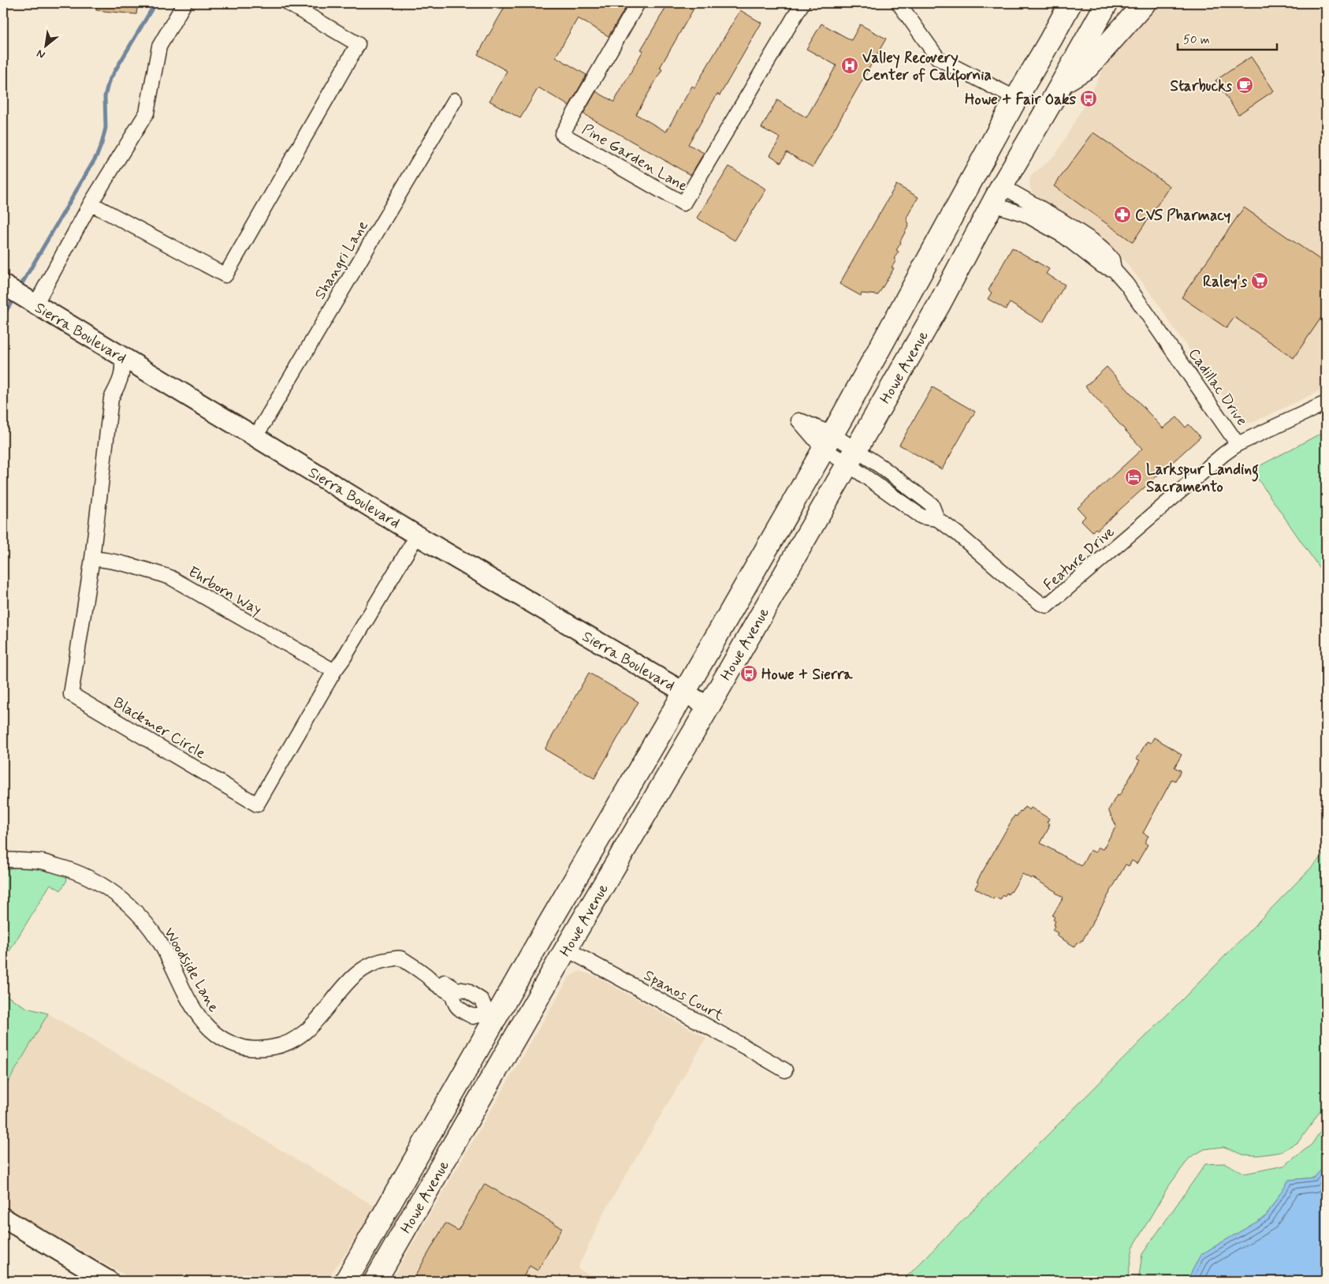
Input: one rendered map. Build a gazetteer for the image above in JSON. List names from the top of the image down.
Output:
{
  "streets": {
    "main road": ["Howe Avenue"],
    "street": [
      "Pine Garden Lane",
      "Shangri Lane",
      "Sierra Boulevard",
      "Cadillac Drive",
      "Feature Drive",
      "Ehrborn Way",
      "Blackmer Circle",
      "Woodside Lane",
      "Spanos Court"
    ]
  },
  "crossings": [
    ["Shangri Lane", "Sierra Boulevard"],
    ["Sierra Boulevard", "Howe Avenue"],
    ["Sierra Boulevard", "Blackmer Circle"],
    ["Howe Avenue", "Cadillac Drive"],
    ["Howe Avenue", "Feature Drive"],
    ["Howe Avenue", "Woodside Lane"],
    ["Howe Avenue", "Spanos Court"],
    ["Cadillac Drive", "Feature Drive"],
    ["Ehrborn Way", "Blackmer Circle"]
  ],
  "places": {
    "hospital": ["Valley Recovery Center of California"],
    "cafe": ["Starbucks"],
    "bus stop": ["Howe + Fair Oaks", "Howe + Sierra"],
    "pharmacy": ["CVS Pharmacy"],
    "supermarket": ["Raley's"],
    "hotel": ["Larkspur Landing Sacramento"]
  },
  "scale_bar": "50 m",
  "north": "bottom left"
}
